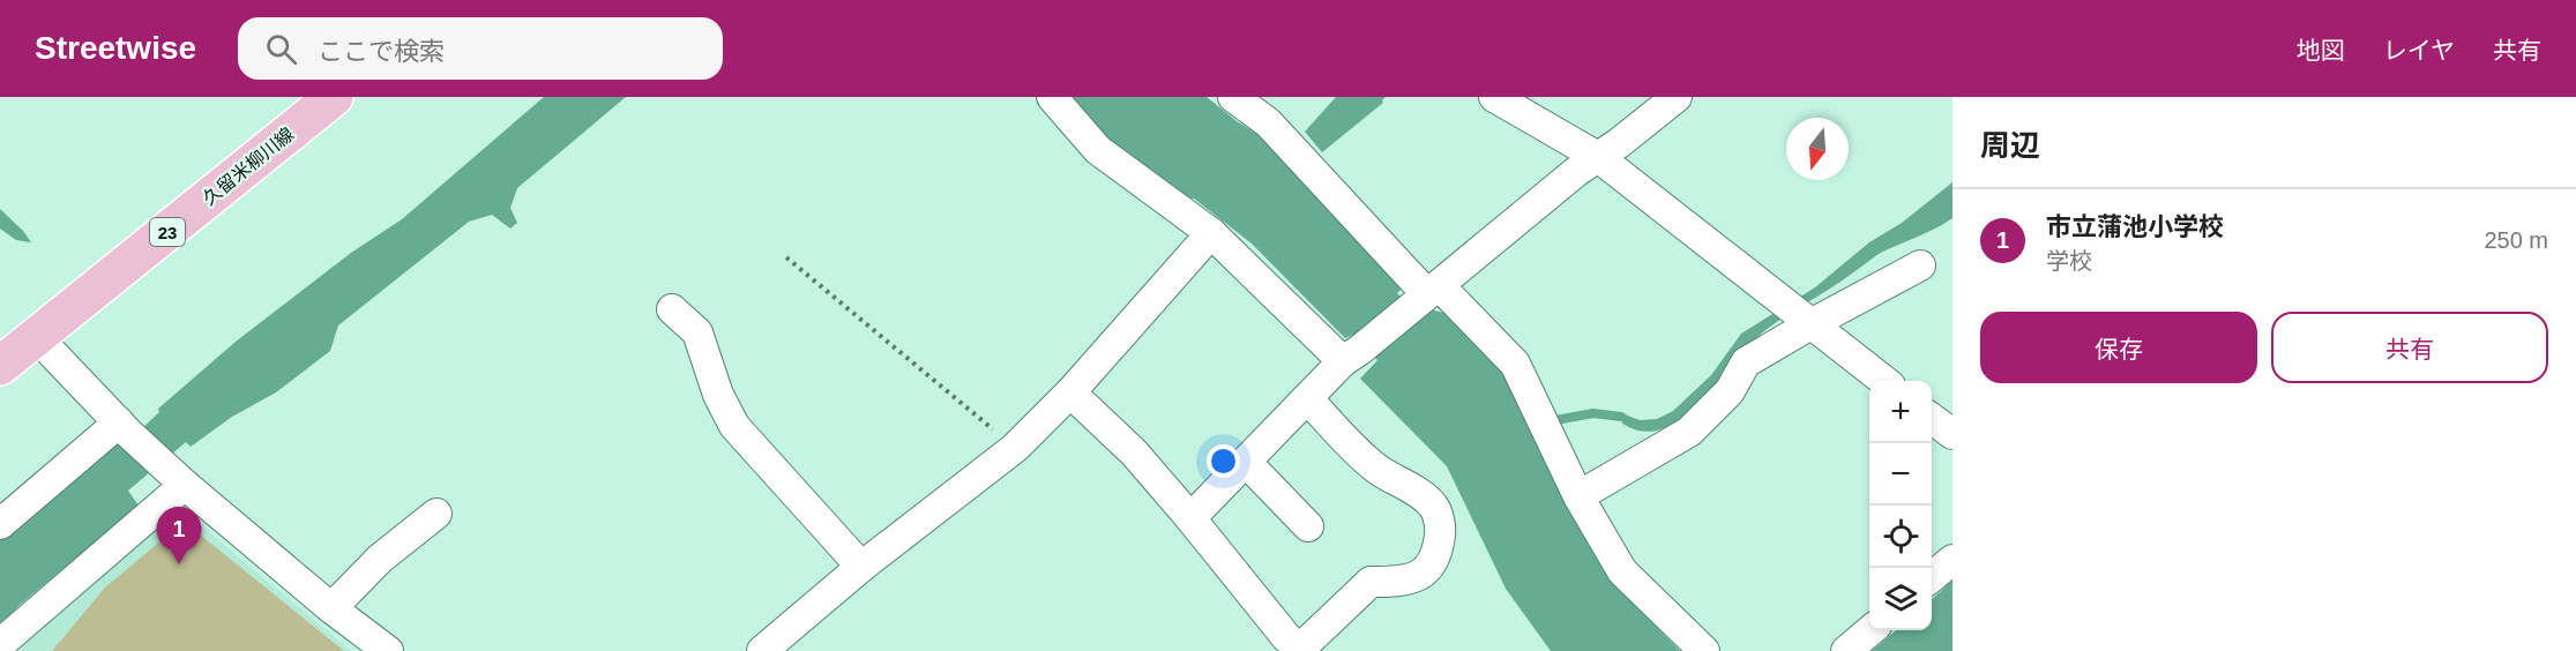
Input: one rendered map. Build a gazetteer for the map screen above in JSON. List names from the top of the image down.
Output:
{
  "streets": {
    "main road": ["久留米柳川線", "23"]
  },
  "north": "bottom",
  "page": {
    "header": "Streetwise",
    "search": "ここで検索",
    "nav": ["地図", "レイヤ", "共有"],
    "heading": "周辺",
    "list": [
      {
        "mark": "1",
        "name": "市立蒲池小学校",
        "note": "学校",
        "value": "250 m"
      }
    ],
    "buttons": ["保存", "共有"],
    "map_buttons": ["+", "−"],
    "pins": "1"
  }
}
